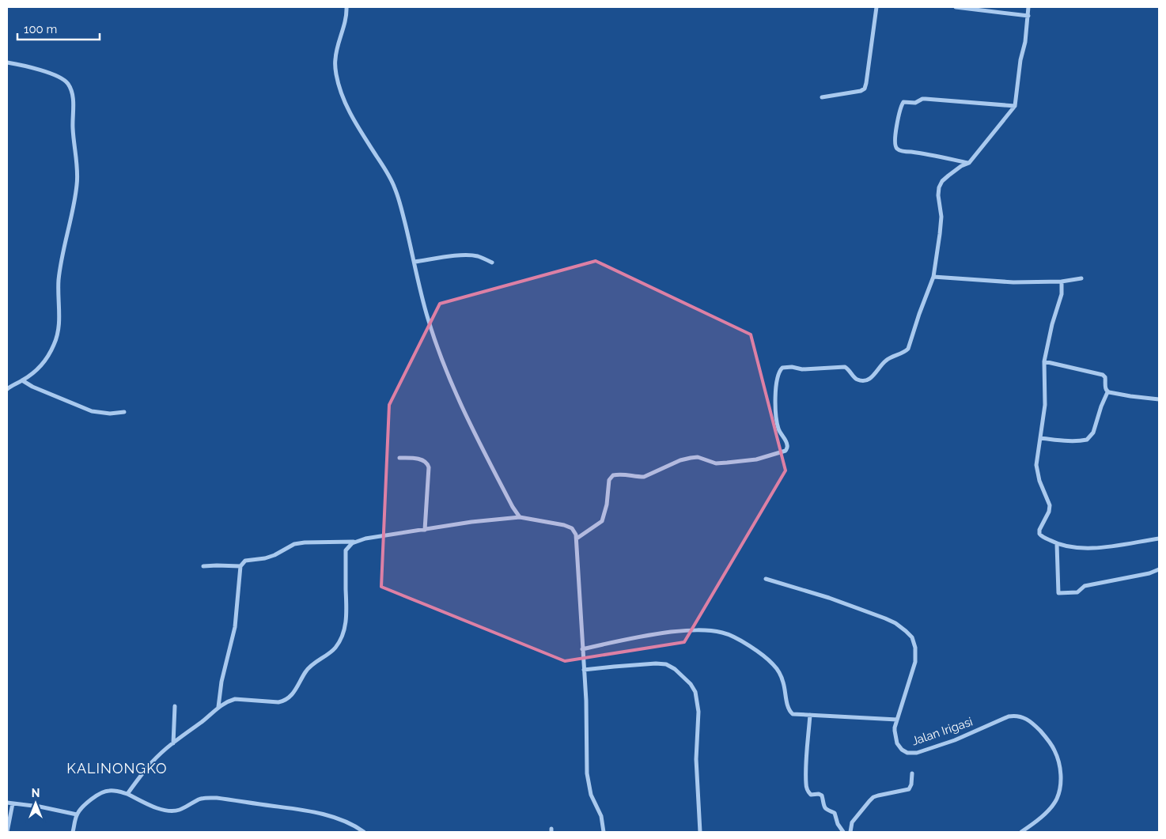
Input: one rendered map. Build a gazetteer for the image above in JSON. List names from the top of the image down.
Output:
{
  "streets": {
    "street": ["Jalan Irigasi"]
  },
  "districts": ["KALINONGKO"],
  "scale_bar": "100 m",
  "north": "top"
}
